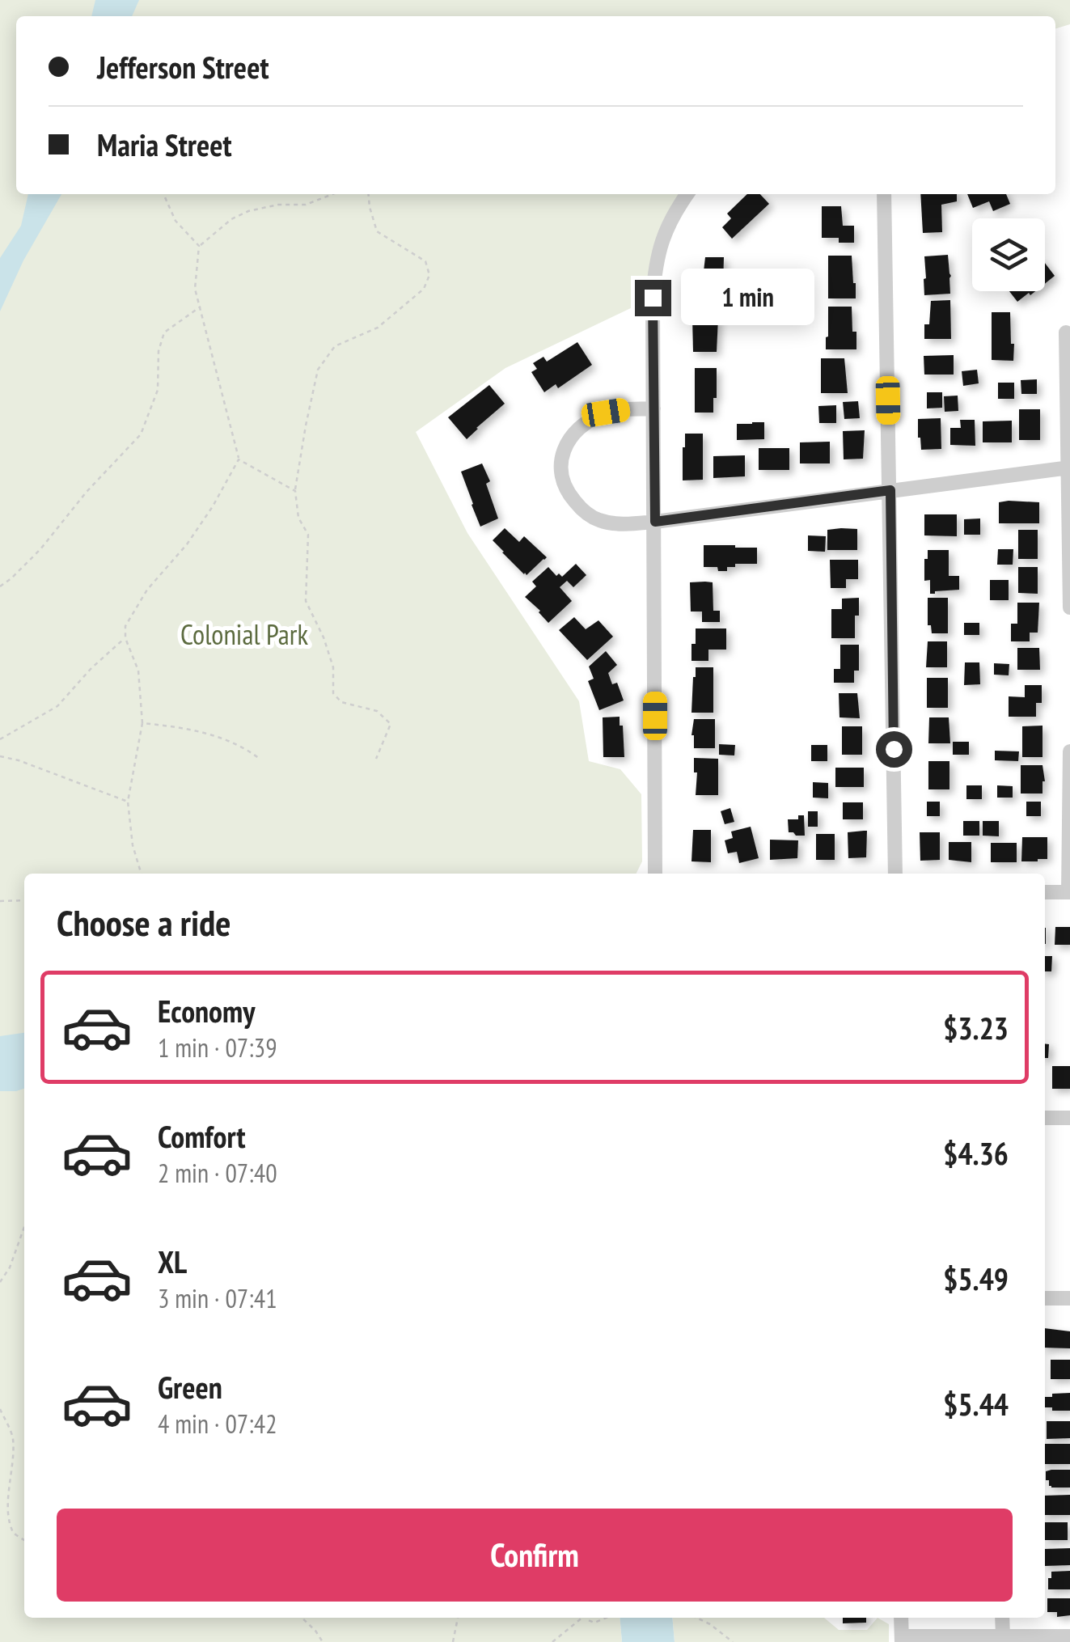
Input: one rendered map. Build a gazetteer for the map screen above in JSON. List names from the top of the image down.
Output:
{
  "parks": ["Colonial Park"],
  "page": {
    "banner": ["Jefferson Street", "Maria Street"],
    "bubble": "1 min",
    "heading": "Choose a ride",
    "list": [
      {
        "name": "Economy",
        "note": "1 min · 07:39",
        "value": "$3.23"
      },
      {
        "name": "Comfort",
        "note": "2 min · 07:40",
        "value": "$4.36"
      },
      {
        "name": "XL",
        "note": "3 min · 07:41",
        "value": "$5.49"
      },
      {
        "name": "Green",
        "note": "4 min · 07:42",
        "value": "$5.44"
      }
    ],
    "buttons": "Confirm"
  }
}
